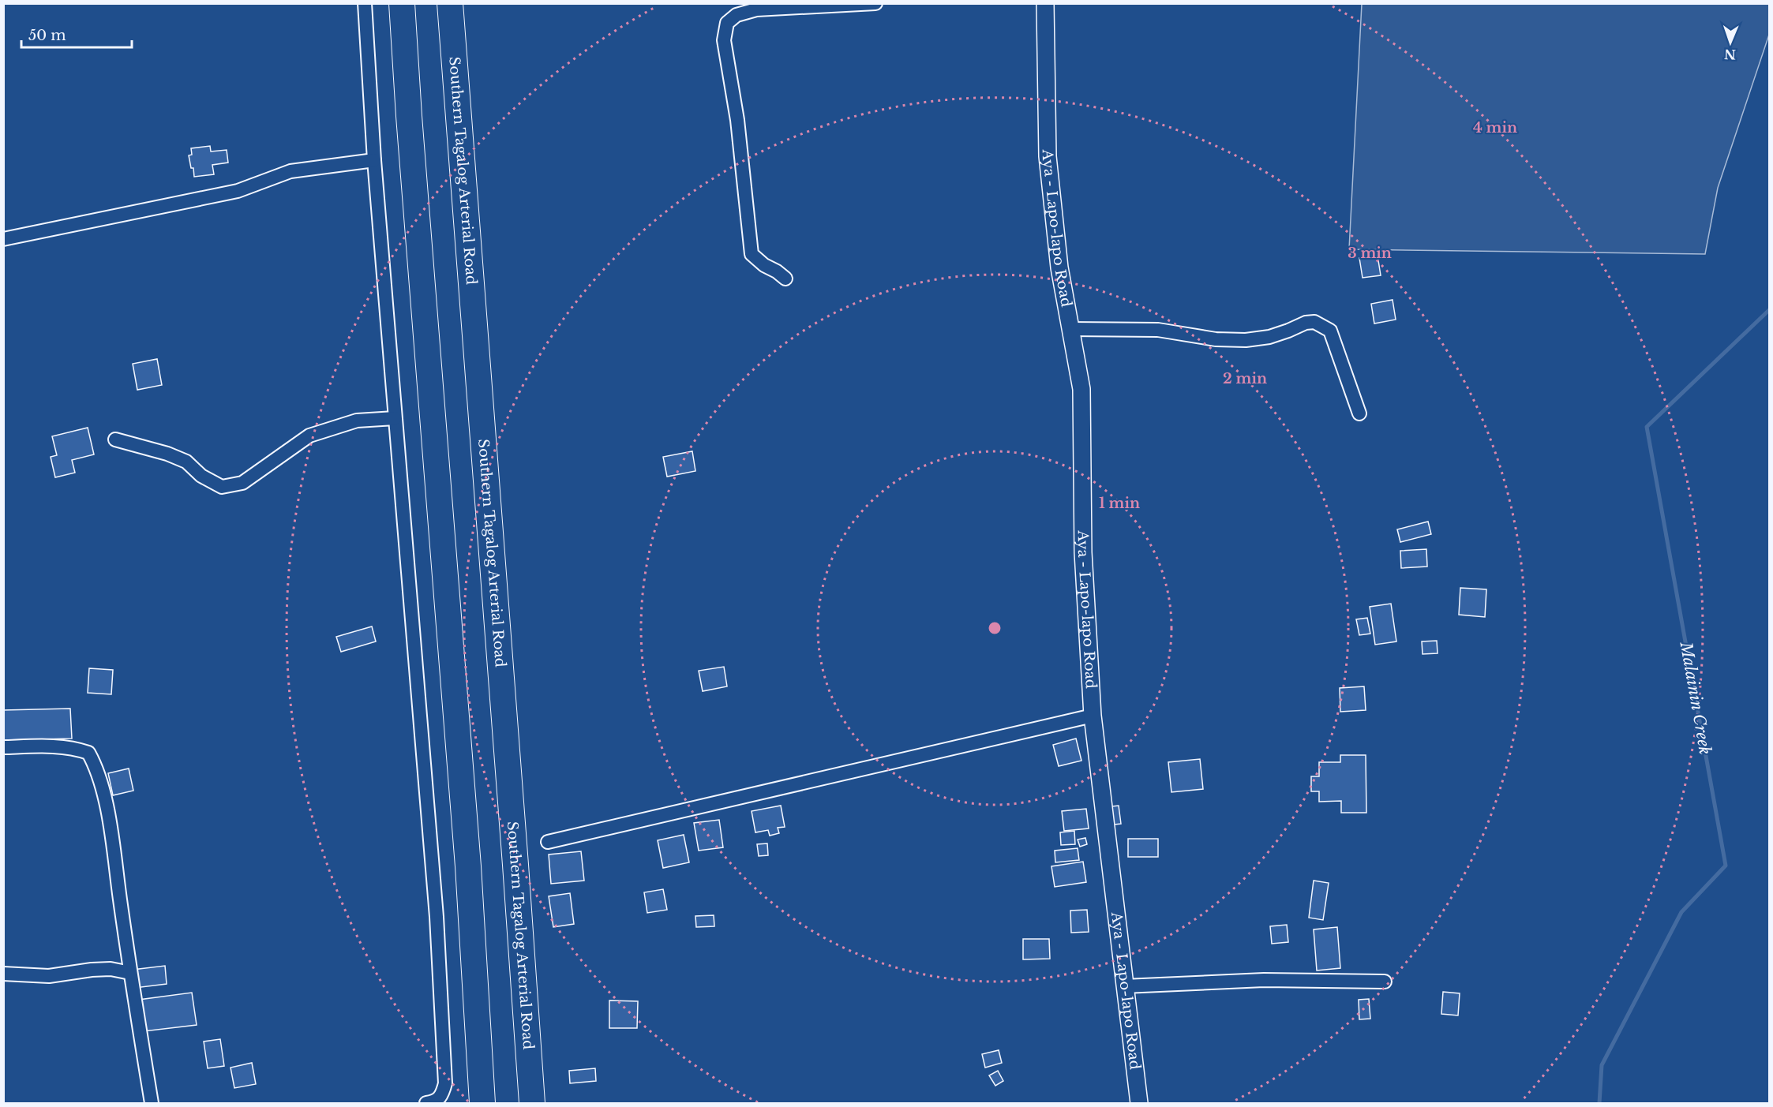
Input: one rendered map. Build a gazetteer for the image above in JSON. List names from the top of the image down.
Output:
{
  "streets": {
    "highway": ["Southern Tagalog Arterial Road"],
    "street": ["Aya - Lapo-lapo Road"]
  },
  "water": ["Malainin Creek"],
  "scale_bar": "50 m",
  "north": "bottom",
  "rings": [
    "4 min",
    "3 min",
    "2 min",
    "1 min"
  ]
}
